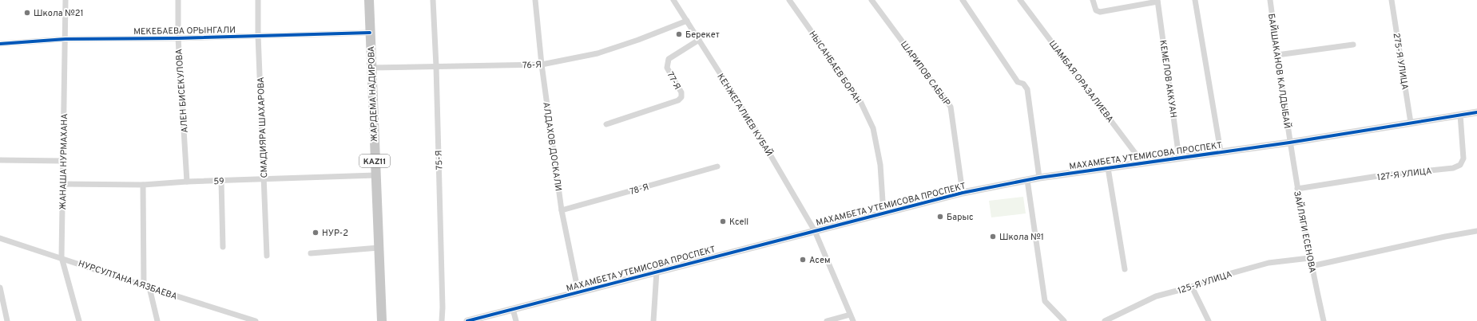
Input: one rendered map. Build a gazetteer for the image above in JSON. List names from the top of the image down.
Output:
{
  "streets": {
    "highway": ["ЖАРДЕМА НАДИРОВА", "KAZ11"],
    "street": [
      "МЕКЕБАЕВА ОРЫНГАЛИ",
      "275-Я УЛИЦА",
      "76-Я",
      "НЫСАНБАЕВ БОРАН",
      "БАЙШАКАНОВ КАЛДЫБАЙ",
      "ШАРИПОВ САБЫР",
      "КЕМЕЛОВ АККУАН",
      "77-Я",
      "ШАМБАЯ ОРАЗАЛИЕВА",
      "АЛЕН БИСЕКУЛОВА",
      "КЕНЖЕГАЛИЕВ КУБАЙ",
      "СМАДИЯРА ШАХАРОВА",
      "АЛДАХОВ ДОСКАЛИ",
      "МАХАМБЕТА УТЕМИСОВА ПРОСПЕКТ",
      "75-Я",
      "ЖАНАША НУРМАХАНА",
      "127-Я УЛИЦА",
      "59",
      "78-Я",
      "ЗАЙЛЯГИ ЕСЕНОВА",
      "НУРСУЛТАНА АЯЗБАЕВА",
      "125-Я УЛИЦА"
    ]
  },
  "crossings": [
    ["МЕКЕБАЕВА ОРЫНГАЛИ", "АЛЕН БИСЕКУЛОВА"],
    ["МЕКЕБАЕВА ОРЫНГАЛИ", "ЖАРДЕМА НАДИРОВА"],
    ["МЕКЕБАЕВА ОРЫНГАЛИ", "СМАДИЯРА ШАХАРОВА"],
    ["МЕКЕБАЕВА ОРЫНГАЛИ", "ЖАНАША НУРМАХАНА"],
    ["275-Я УЛИЦА", "МАХАМБЕТА УТЕМИСОВА ПРОСПЕКТ"],
    ["76-Я", "ЖАРДЕМА НАДИРОВА"],
    ["76-Я", "КЕНЖЕГАЛИЕВ КУБАЙ"],
    ["76-Я", "АЛДАХОВ ДОСКАЛИ"],
    ["76-Я", "75-Я"],
    ["НЫСАНБАЕВ БОРАН", "МАХАМБЕТА УТЕМИСОВА ПРОСПЕКТ"],
    ["БАЙШАКАНОВ КАЛДЫБАЙ", "МАХАМБЕТА УТЕМИСОВА ПРОСПЕКТ"],
    ["БАЙШАКАНОВ КАЛДЫБАЙ", "ЗАЙЛЯГИ ЕСЕНОВА"],
    ["ШАРИПОВ САБЫР", "МАХАМБЕТА УТЕМИСОВА ПРОСПЕКТ"],
    ["КЕМЕЛОВ АККУАН", "МАХАМБЕТА УТЕМИСОВА ПРОСПЕКТ"],
    ["77-Я", "КЕНЖЕГАЛИЕВ КУБАЙ"],
    ["ШАМБАЯ ОРАЗАЛИЕВА", "МАХАМБЕТА УТЕМИСОВА ПРОСПЕКТ"],
    ["АЛЕН БИСЕКУЛОВА", "59"],
    ["ЖАРДЕМА НАДИРОВА", "59"],
    ["КЕНЖЕГАЛИЕВ КУБАЙ", "МАХАМБЕТА УТЕМИСОВА ПРОСПЕКТ"],
    ["СМАДИЯРА ШАХАРОВА", "59"],
    ["АЛДАХОВ ДОСКАЛИ", "МАХАМБЕТА УТЕМИСОВА ПРОСПЕКТ"],
    ["АЛДАХОВ ДОСКАЛИ", "78-Я"],
    ["МАХАМБЕТА УТЕМИСОВА ПРОСПЕКТ", "127-Я УЛИЦА"],
    ["МАХАМБЕТА УТЕМИСОВА ПРОСПЕКТ", "ЗАЙЛЯГИ ЕСЕНОВА"],
    ["ЖАНАША НУРМАХАНА", "59"],
    ["ЖАНАША НУРМАХАНА", "НУРСУЛТАНА АЯЗБАЕВА"],
    ["127-Я УЛИЦА", "ЗАЙЛЯГИ ЕСЕНОВА"],
    ["ЗАЙЛЯГИ ЕСЕНОВА", "125-Я УЛИЦА"]
  ],
  "places": [
    "Школа №21",
    "Берекет",
    "Барыс",
    "Kcell",
    "НУР-2",
    "Школа №1",
    "Асем"
  ]
}
